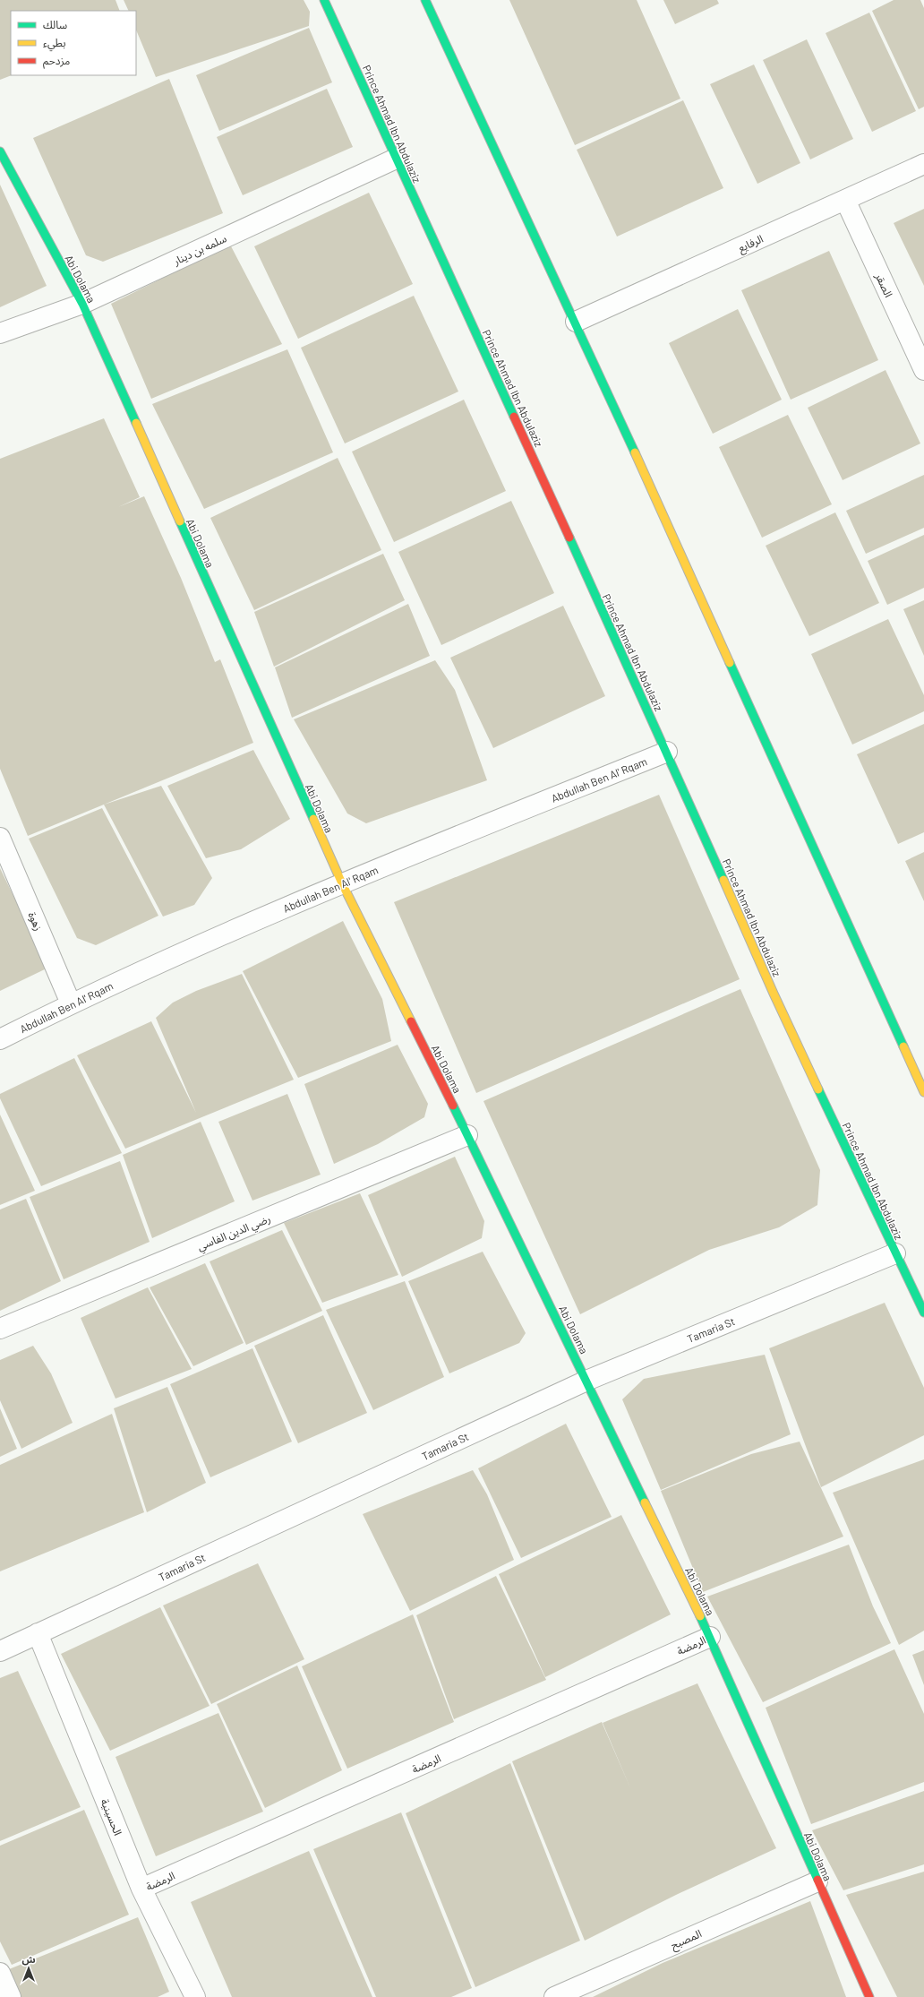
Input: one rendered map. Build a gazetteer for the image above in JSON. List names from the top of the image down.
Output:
{
  "streets": {
    "street": [
      "Prince Ahmad Ibn Abdulaziz",
      "الرفايع",
      "سلمه بن دينار",
      "Abi Dolama",
      "الصقر",
      "Abdullah Ben Al' Rqam",
      "زهوة",
      "رضي الدين الفاسي",
      "Tamaria St",
      "الرمضة",
      "الحسينية",
      "المصبح"
    ]
  },
  "crossings": [
    ["Prince Ahmad Ibn Abdulaziz", "سلمه بن دينار"],
    ["Prince Ahmad Ibn Abdulaziz", "Abdullah Ben Al' Rqam"],
    ["Prince Ahmad Ibn Abdulaziz", "Tamaria St"],
    ["الرفايع", "الصقر"],
    ["سلمه بن دينار", "Abi Dolama"],
    ["Abi Dolama", "Abdullah Ben Al' Rqam"],
    ["Abi Dolama", "رضي الدين الفاسي"],
    ["Abi Dolama", "Tamaria St"],
    ["Abi Dolama", "الرمضة"],
    ["Abi Dolama", "المصبح"],
    ["Abdullah Ben Al' Rqam", "زهوة"],
    ["Tamaria St", "الحسينية"],
    ["الرمضة", "الحسينية"]
  ],
  "legend": ["سالك", "بطيء", "مزدحم"],
  "north": "top"
}
